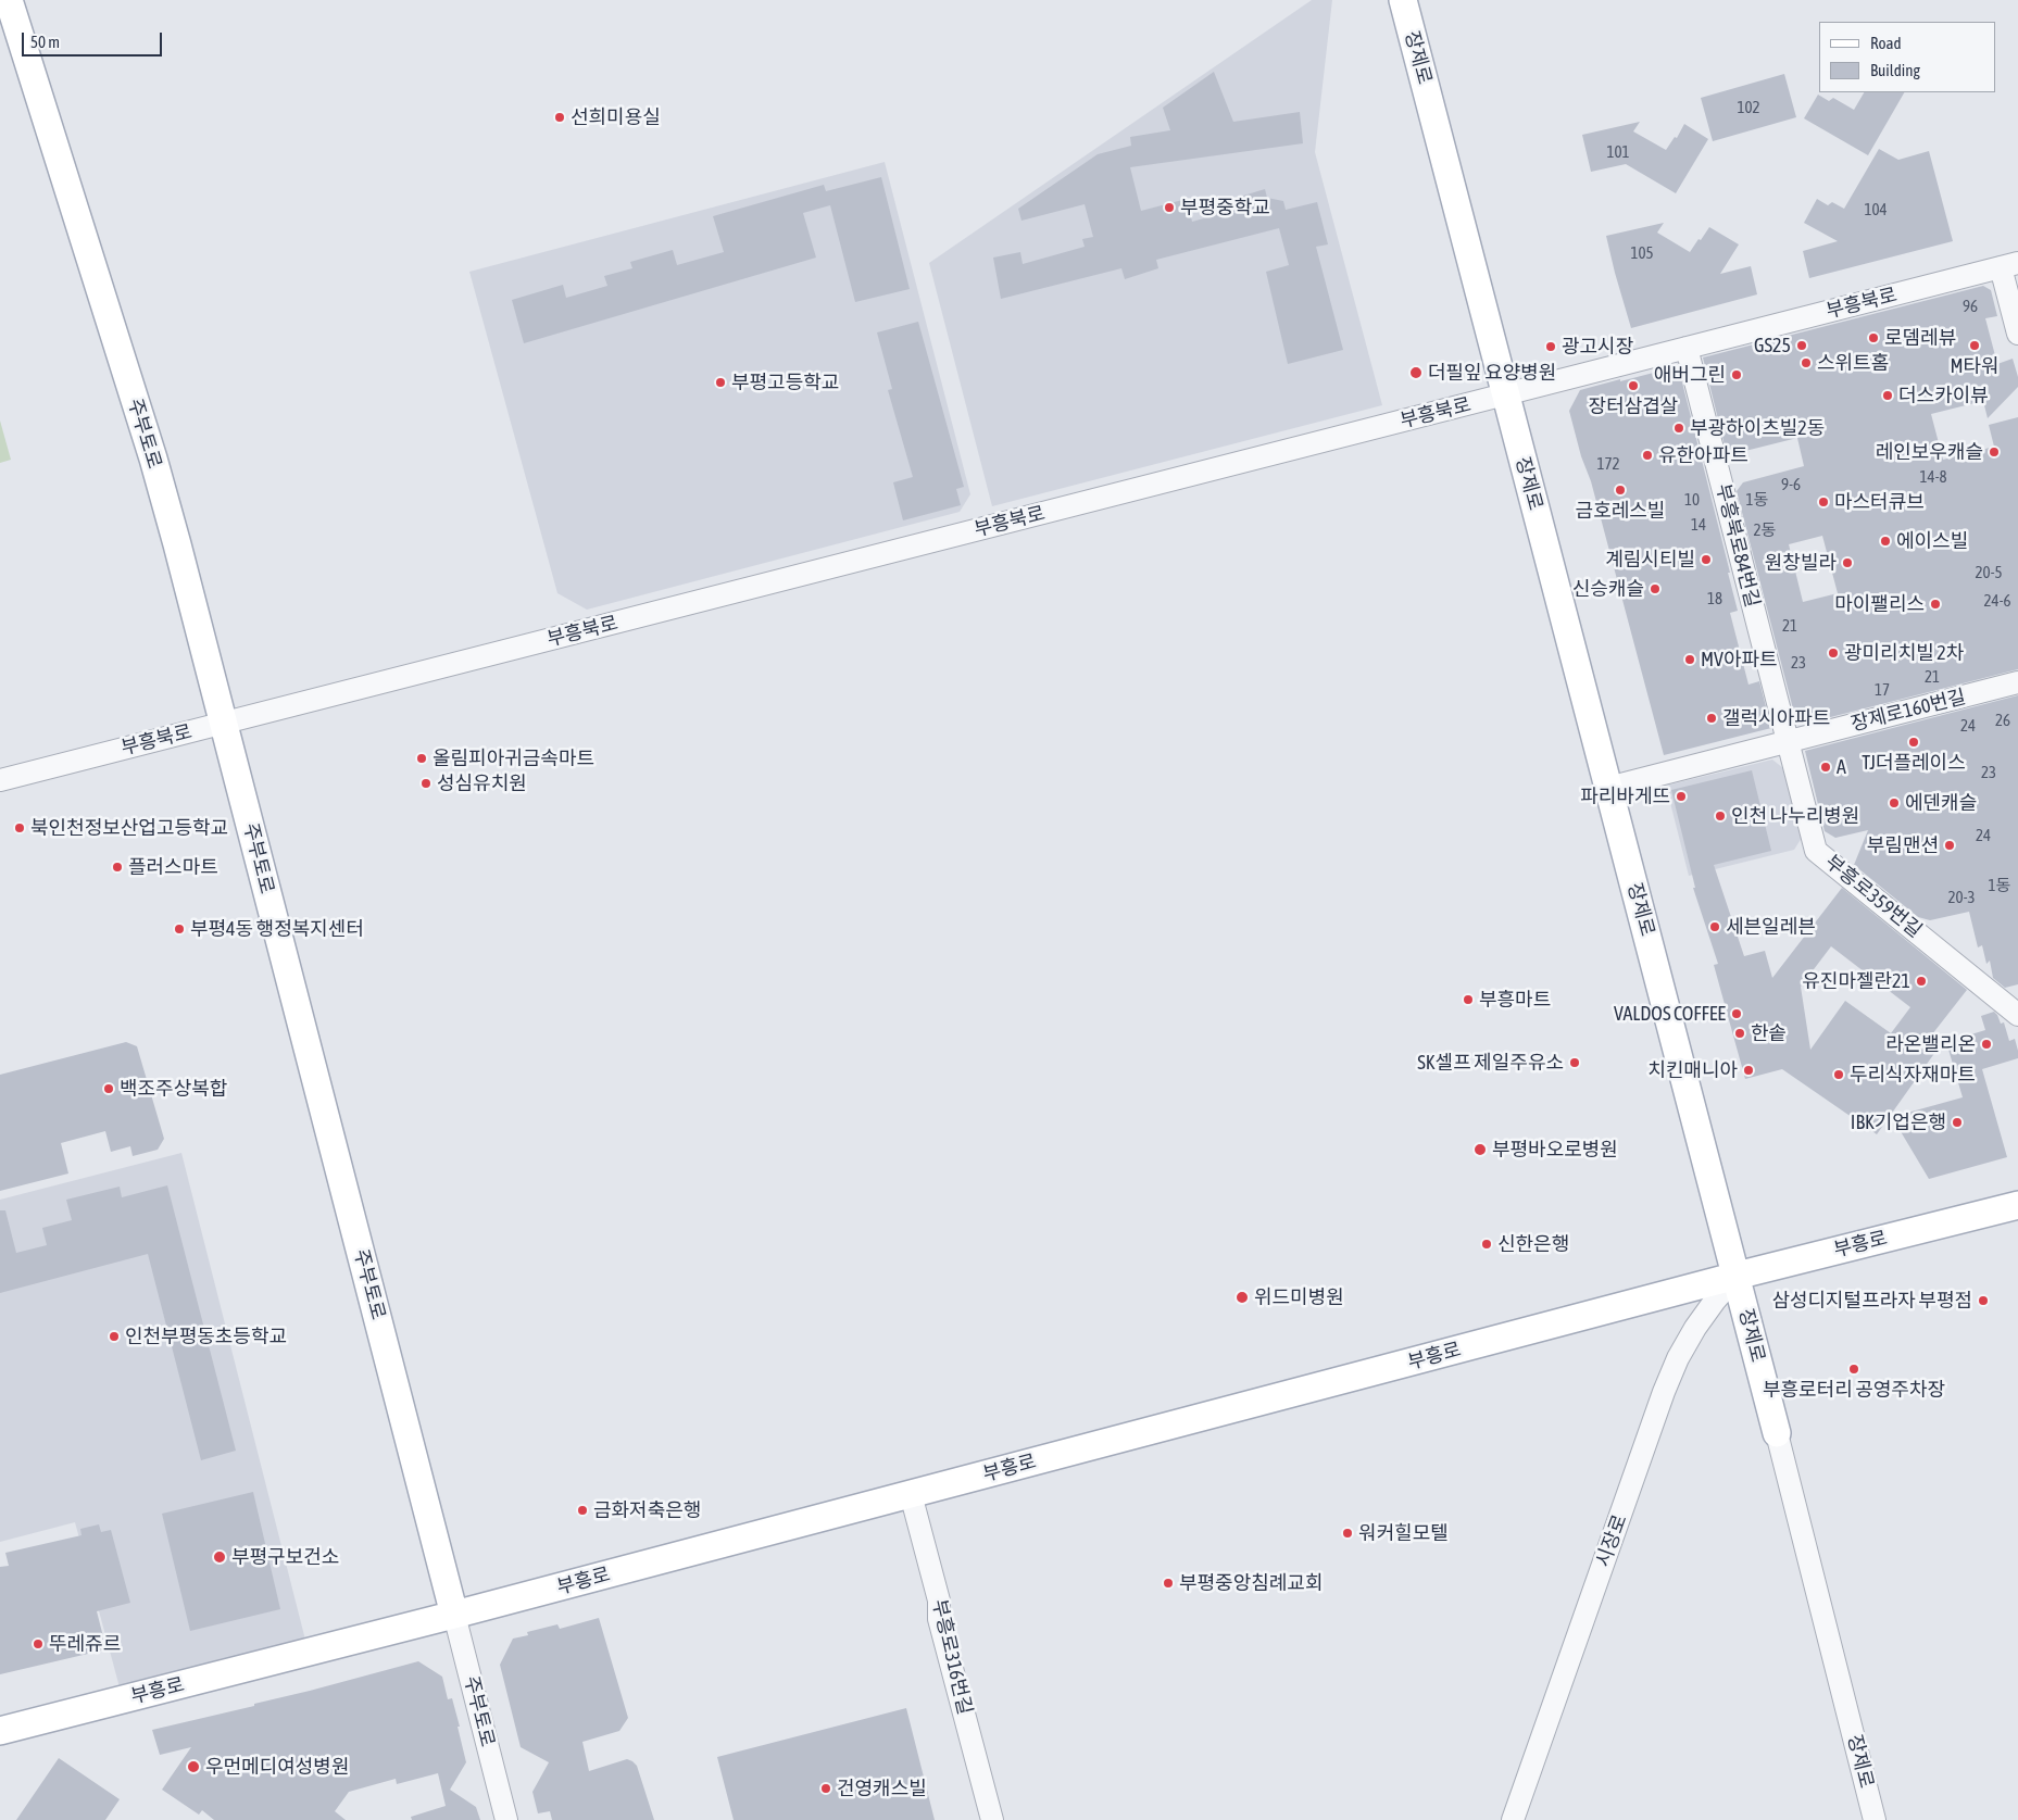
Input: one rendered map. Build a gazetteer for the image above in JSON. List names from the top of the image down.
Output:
{
  "streets": {
    "main road": ["장제로", "주부토로", "부흥로"],
    "street": [
      "부흥북로",
      "부흥북로84번길",
      "장제로160번길",
      "부흥로359번길",
      "시장로",
      "부흥로316번길"
    ]
  },
  "crossings": [
    ["장제로", "부흥북로"],
    ["장제로", "장제로160번길"],
    ["장제로", "부흥로"],
    ["장제로", "시장로"],
    ["부흥북로", "주부토로"],
    ["부흥북로", "부흥북로84번길"],
    ["주부토로", "부흥로"],
    ["부흥북로84번길", "장제로160번길"],
    ["부흥북로84번길", "부흥로359번길"],
    ["장제로160번길", "부흥로359번길"],
    ["부흥로", "시장로"],
    ["부흥로", "부흥로316번길"]
  ],
  "places": [
    "선희미용실",
    "부평중학교",
    "로뎀레뷰",
    "GS25",
    "M타워",
    "광고시장",
    "스위트홈",
    "더필잎 요양병원",
    "애버그린",
    "부평고등학교",
    "장터삼겹살",
    "더스카이뷰",
    "부광하이츠빌2동",
    "레인보우캐슬",
    "유한아파트",
    "금호레스빌",
    "마스터큐브",
    "에이스빌",
    "계림시티빌",
    "원창빌라",
    "신승캐슬",
    "마이팰리스",
    "광미리치빌 2차",
    "MV아파트",
    "갤럭시아파트",
    "TJ더플레이스",
    "올림피아귀금속마트",
    "A",
    "성심유치원",
    "파리바게뜨",
    "에덴캐슬",
    "인천 나누리병원",
    "북인천정보산업고등학교",
    "부림맨션",
    "플러스마트",
    "세븐일레븐",
    "부평4동 행정복지센터",
    "유진마젤란21",
    "부흥마트",
    "VALDOS COFFEE",
    "한솥",
    "라온밸리온",
    "SK셀프 제일주유소",
    "치킨매니아",
    "두리식자재마트",
    "백조주상복합",
    "IBK기업은행",
    "부평바오로병원",
    "신한은행",
    "위드미병원",
    "삼성디지털프라자 부평점",
    "인천부평동초등학교",
    "부흥로터리 공영주차장",
    "금화저축은행",
    "워커힐모텔",
    "부평구보건소",
    "부평중앙침례교회",
    "뚜레쥬르",
    "우먼메디여성병원",
    "건영캐스빌"
  ],
  "house_numbers": [
    "102",
    "101",
    "104",
    "105",
    "96",
    "172",
    "14-8",
    "9-6",
    "10",
    "1동",
    "14",
    "2동",
    "20-5",
    "18",
    "24-6",
    "21",
    "23",
    "21",
    "17",
    "26",
    "24",
    "23",
    "24",
    "1동",
    "20-3"
  ],
  "legend": ["Road", "Building"],
  "scale_bar": "50 m"
}
